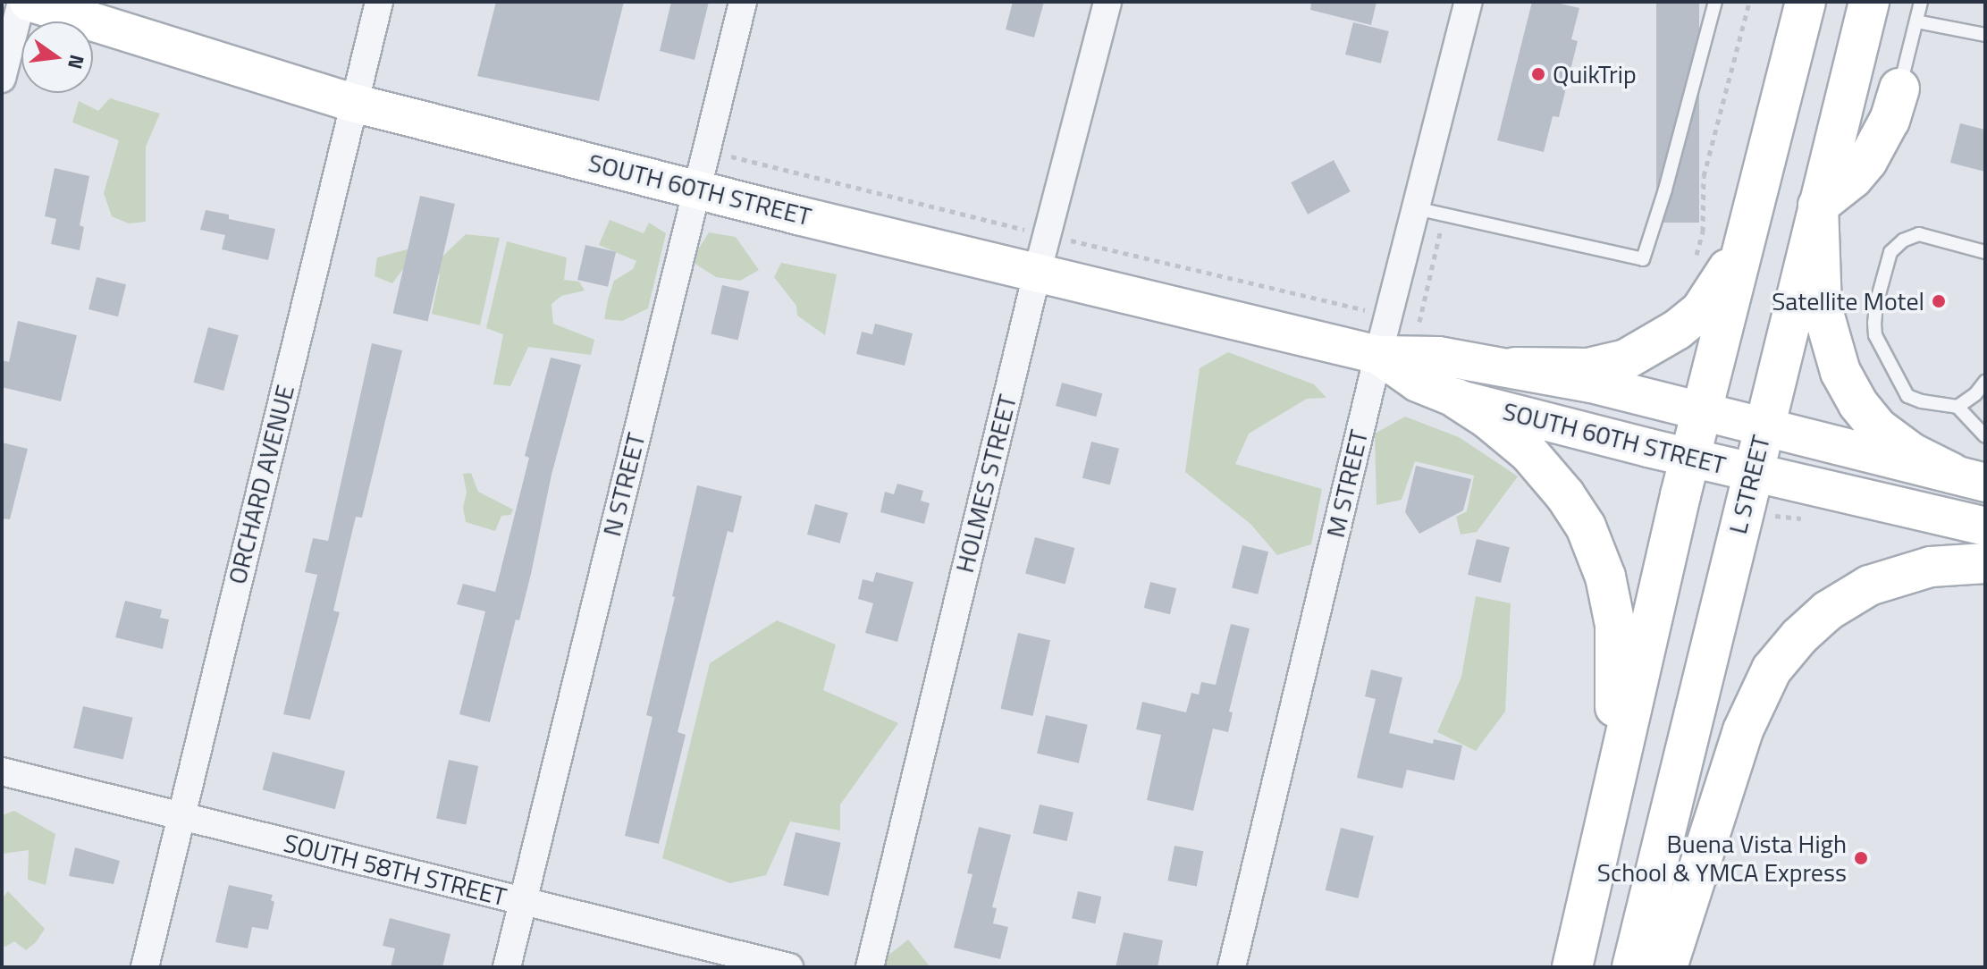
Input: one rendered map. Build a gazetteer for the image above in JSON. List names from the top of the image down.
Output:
{
  "streets": {
    "main road": ["SOUTH 60TH STREET", "L STREET"],
    "street": [
      "HOLMES STREET",
      "M STREET",
      "ORCHARD AVENUE",
      "N STREET",
      "SOUTH 58TH STREET"
    ]
  },
  "crossings": [
    ["SOUTH 60TH STREET", "HOLMES STREET"],
    ["SOUTH 60TH STREET", "M STREET"],
    ["SOUTH 60TH STREET", "ORCHARD AVENUE"],
    ["SOUTH 60TH STREET", "N STREET"],
    ["SOUTH 60TH STREET", "L STREET"],
    ["ORCHARD AVENUE", "SOUTH 58TH STREET"],
    ["N STREET", "SOUTH 58TH STREET"]
  ],
  "places": ["QuikTrip", "Satellite Motel", "Buena Vista High School & YMCA Express"],
  "north": "right"
}
